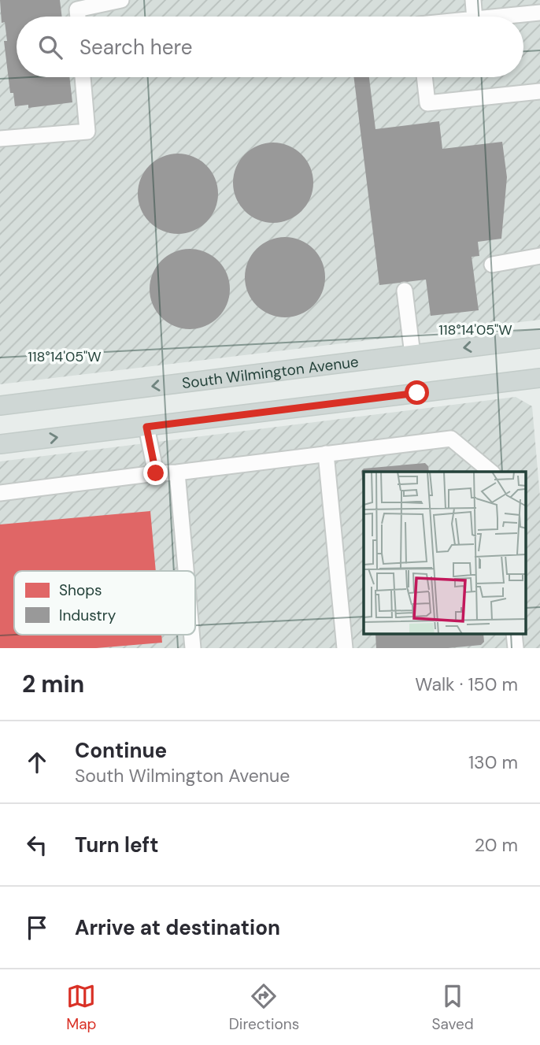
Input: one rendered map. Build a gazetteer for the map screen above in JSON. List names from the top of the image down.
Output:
{
  "streets": {
    "main road": ["South Wilmington Avenue"]
  },
  "legend": ["Shops", "Industry"],
  "page": {
    "search": "Search here",
    "heading": ["2 min", "Walk · 150 m"],
    "list": [
      ["Continue", "South Wilmington Avenue", "130 m"],
      ["Turn left", "20 m"],
      "Arrive at destination"
    ],
    "nav": ["Map", "Directions", "Saved"]
  },
  "coordinates": ["118°14'05\"W"]
}
